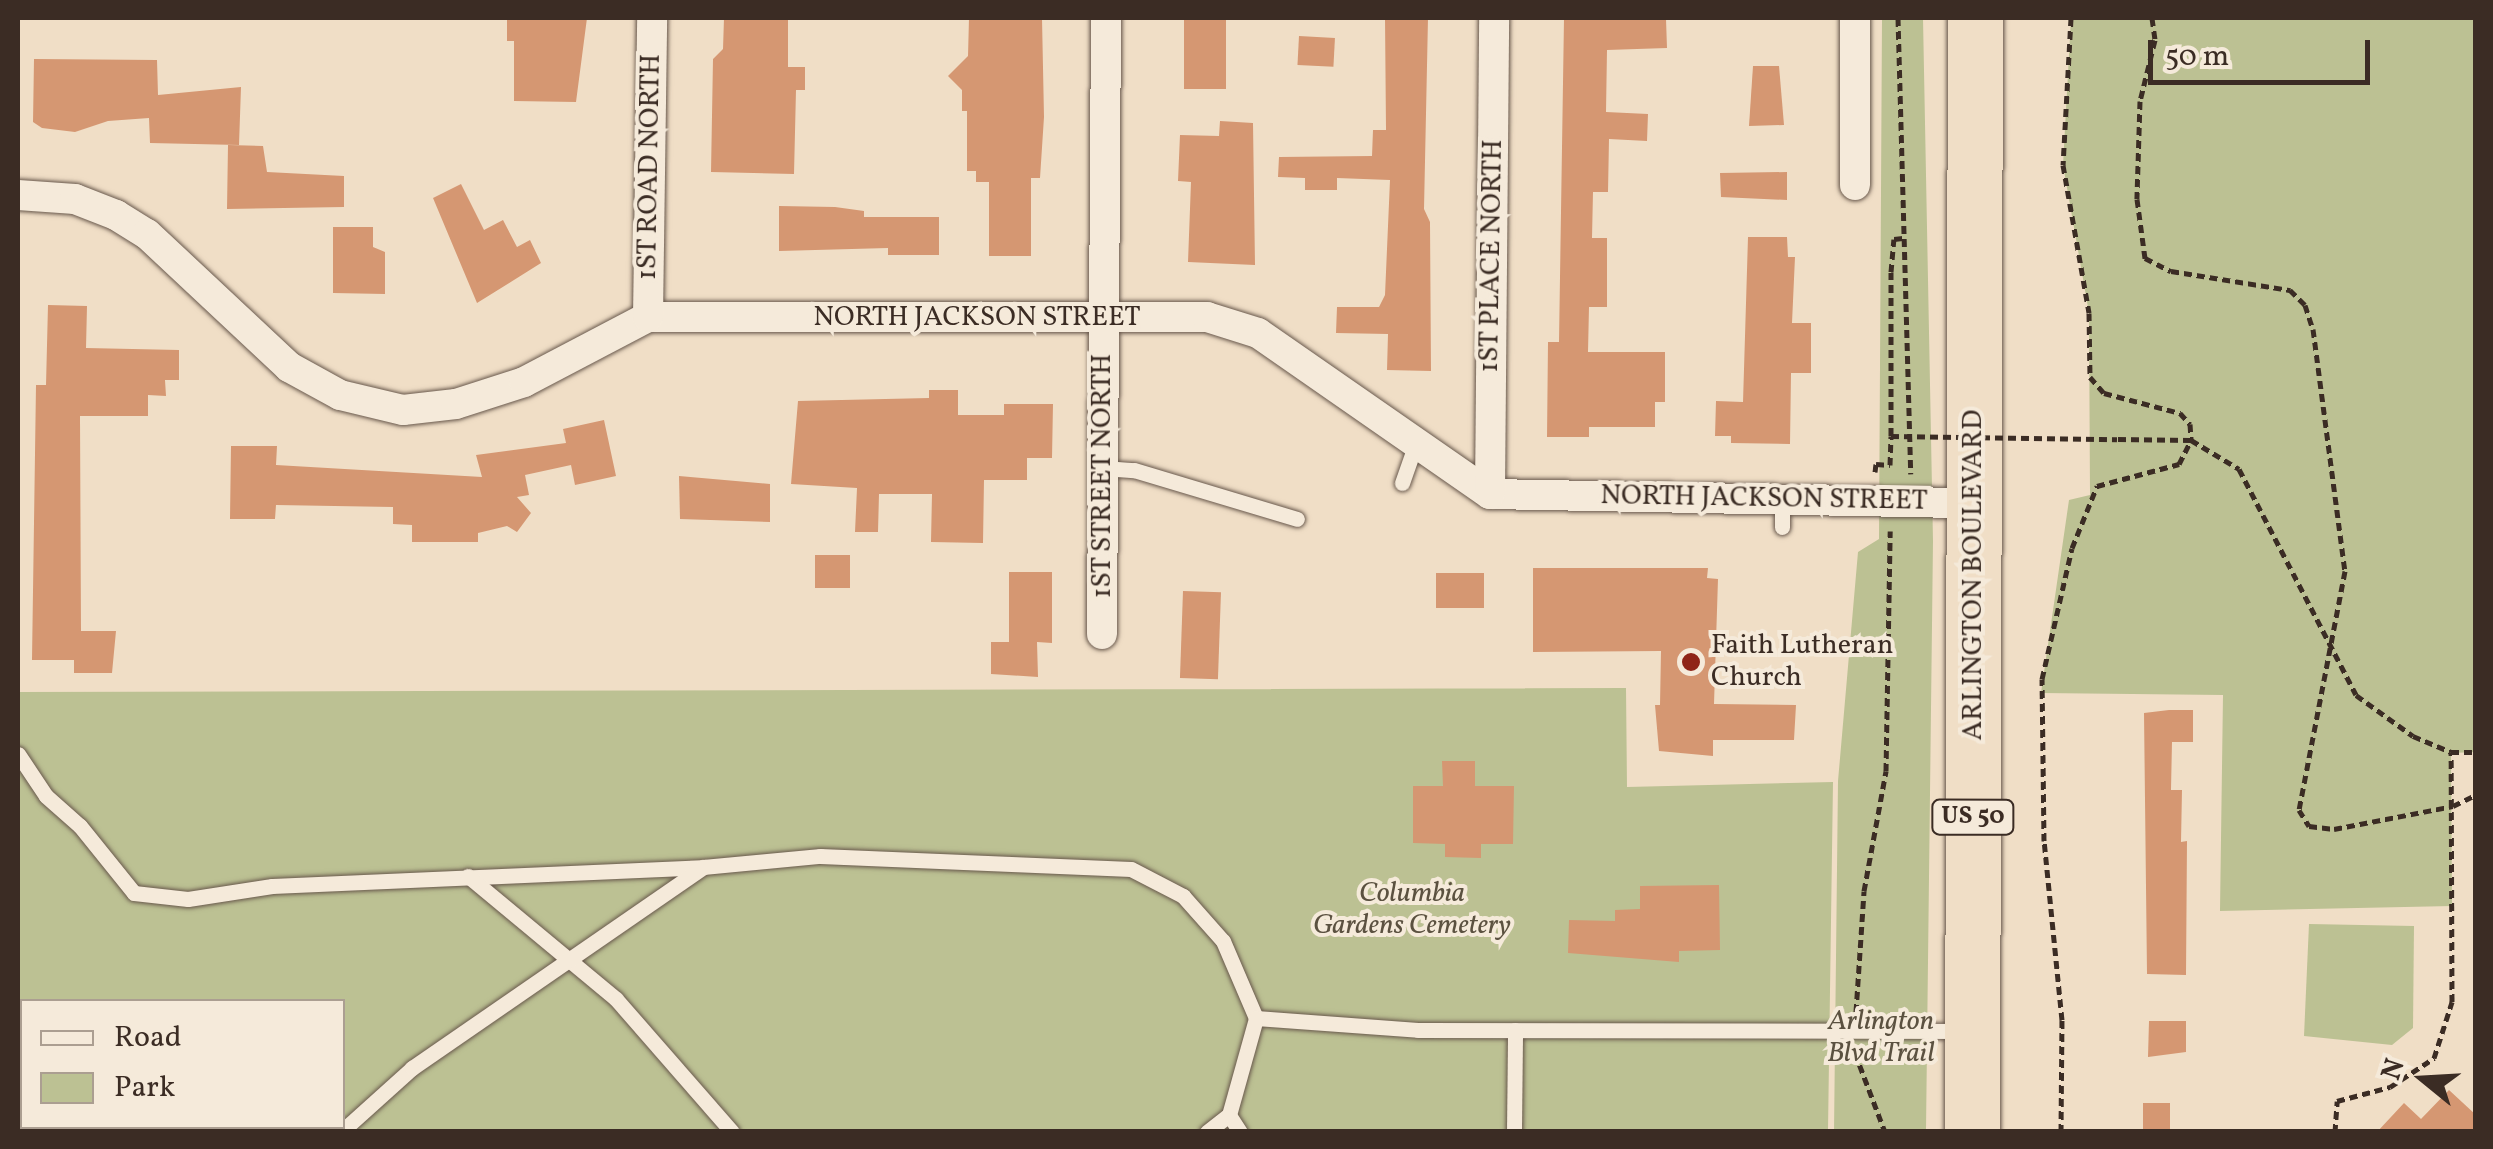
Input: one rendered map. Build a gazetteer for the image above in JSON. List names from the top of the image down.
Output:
{
  "streets": {
    "highway": ["ARLINGTON BOULEVARD", "US 50"],
    "street": [
      "1ST ROAD NORTH",
      "1ST PLACE NORTH",
      "NORTH JACKSON STREET",
      "1ST STREET NORTH"
    ]
  },
  "crossings": [
    ["1ST ROAD NORTH", "NORTH JACKSON STREET"],
    ["1ST PLACE NORTH", "NORTH JACKSON STREET"],
    ["NORTH JACKSON STREET", "1ST STREET NORTH"],
    ["NORTH JACKSON STREET", "ARLINGTON BOULEVARD"]
  ],
  "parks": ["Columbia Gardens Cemetery", "Arlington Blvd Trail"],
  "places": ["Faith Lutheran Church"],
  "legend": ["Road", "Park"],
  "scale_bar": "50 m",
  "north": "left"
}
